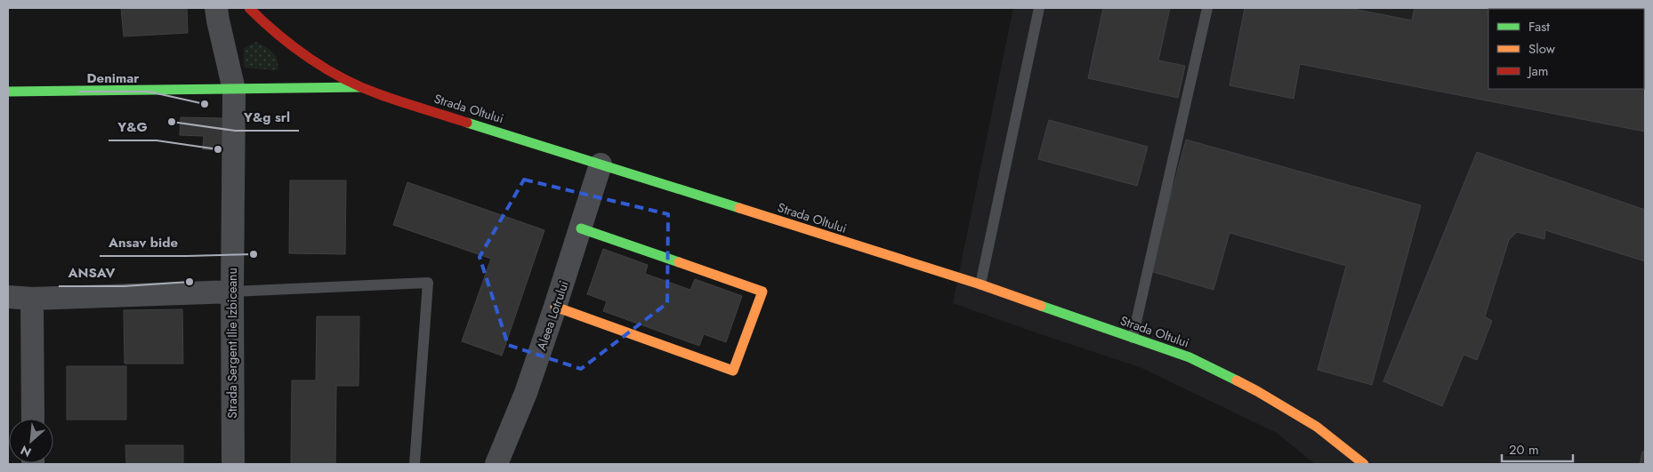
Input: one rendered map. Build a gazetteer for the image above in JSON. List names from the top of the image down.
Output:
{
  "streets": {
    "main road": ["Strada Oltului"],
    "street": ["Aleea Lotrului", "Strada Sergent Ilie Izbiceanu"]
  },
  "crossings": [
    ["Strada Oltului", "Aleea Lotrului"]
  ],
  "places": [
    "Denimar",
    "Y&g srl",
    "Y&G",
    "Ansav bide",
    "ANSAV"
  ],
  "legend": ["Fast", "Slow", "Jam"],
  "scale_bar": "20 m",
  "north": "bottom left"
}
